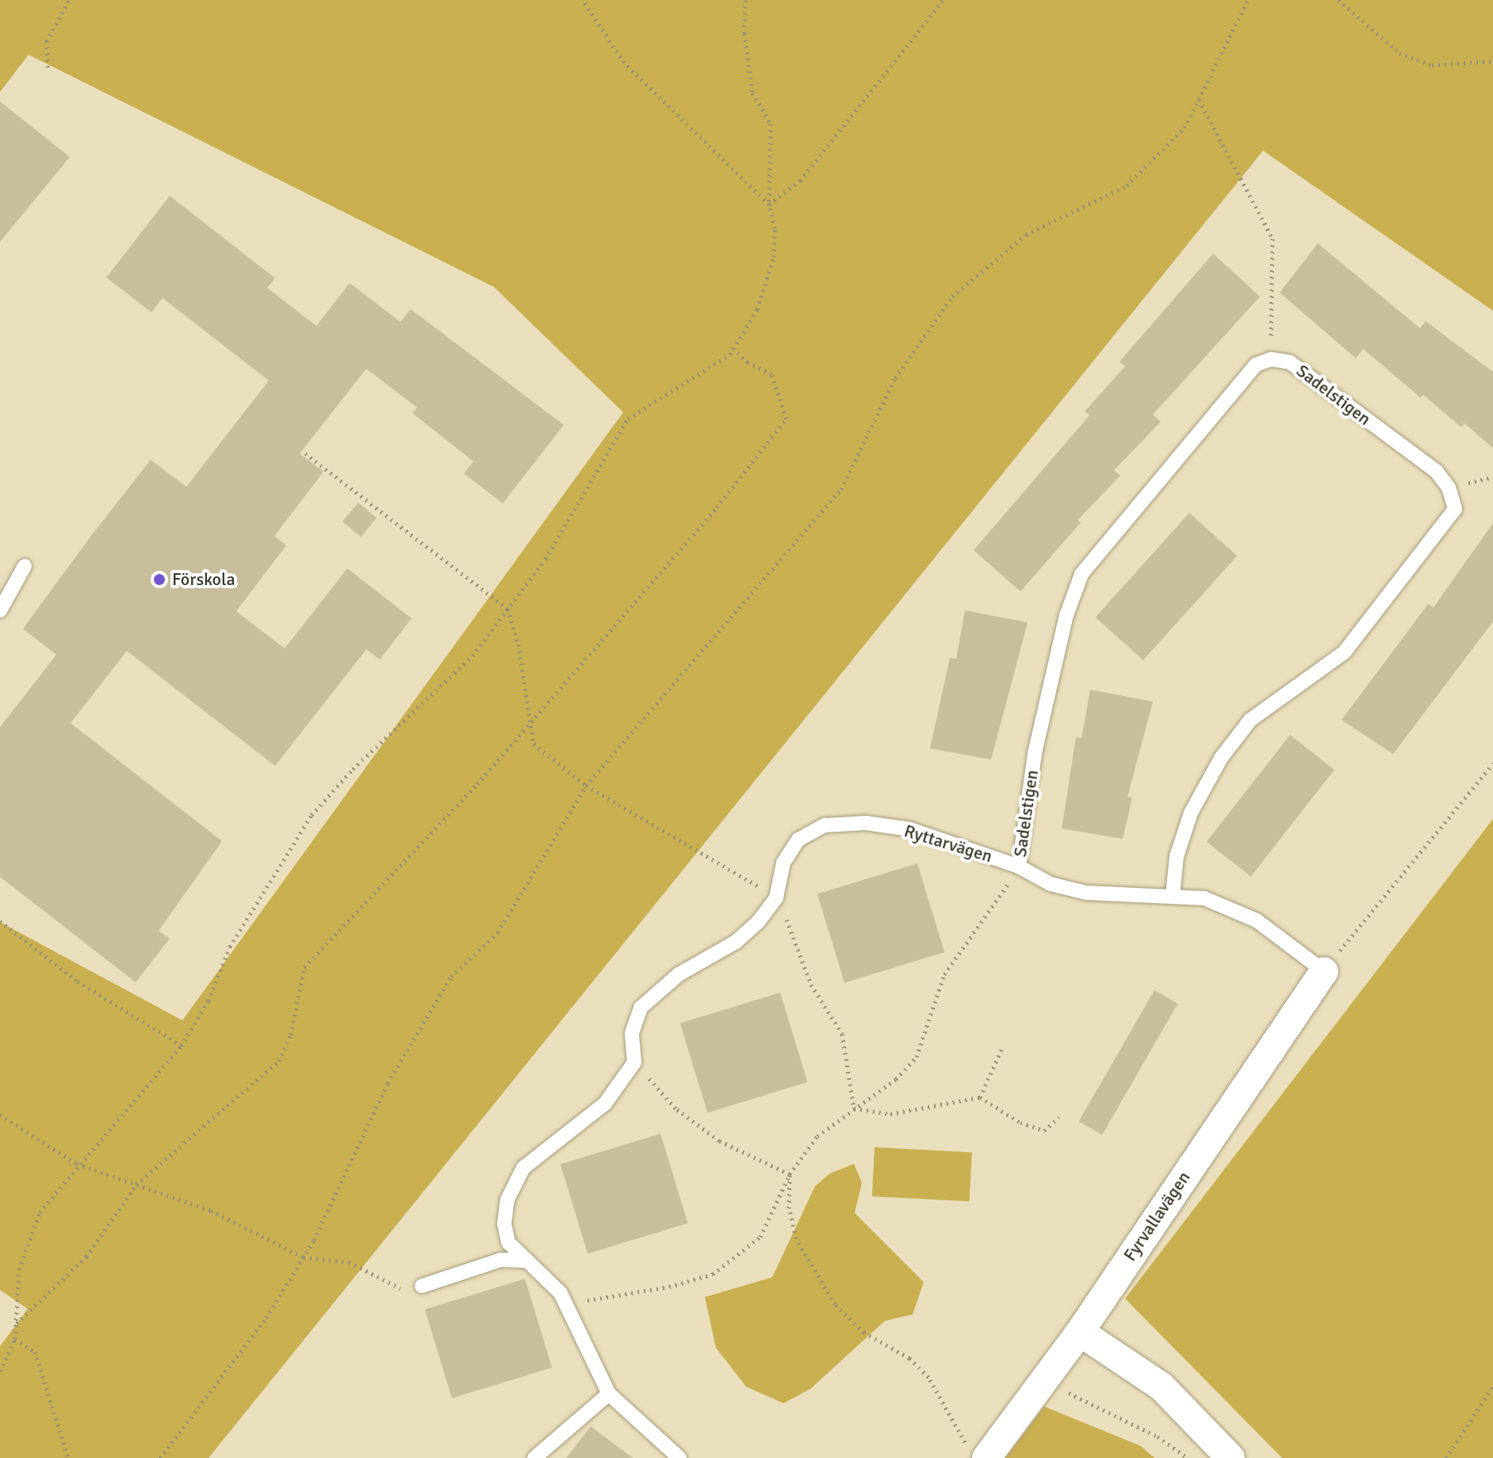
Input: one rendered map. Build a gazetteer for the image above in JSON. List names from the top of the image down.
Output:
{
  "streets": {
    "street": ["Fyrvallavägen"],
    "lane": ["Sadelstigen", "Ryttarvägen"]
  },
  "crossings": [
    ["Sadelstigen", "Ryttarvägen"],
    ["Ryttarvägen", "Fyrvallavägen"]
  ],
  "places": ["Förskola"]
}
